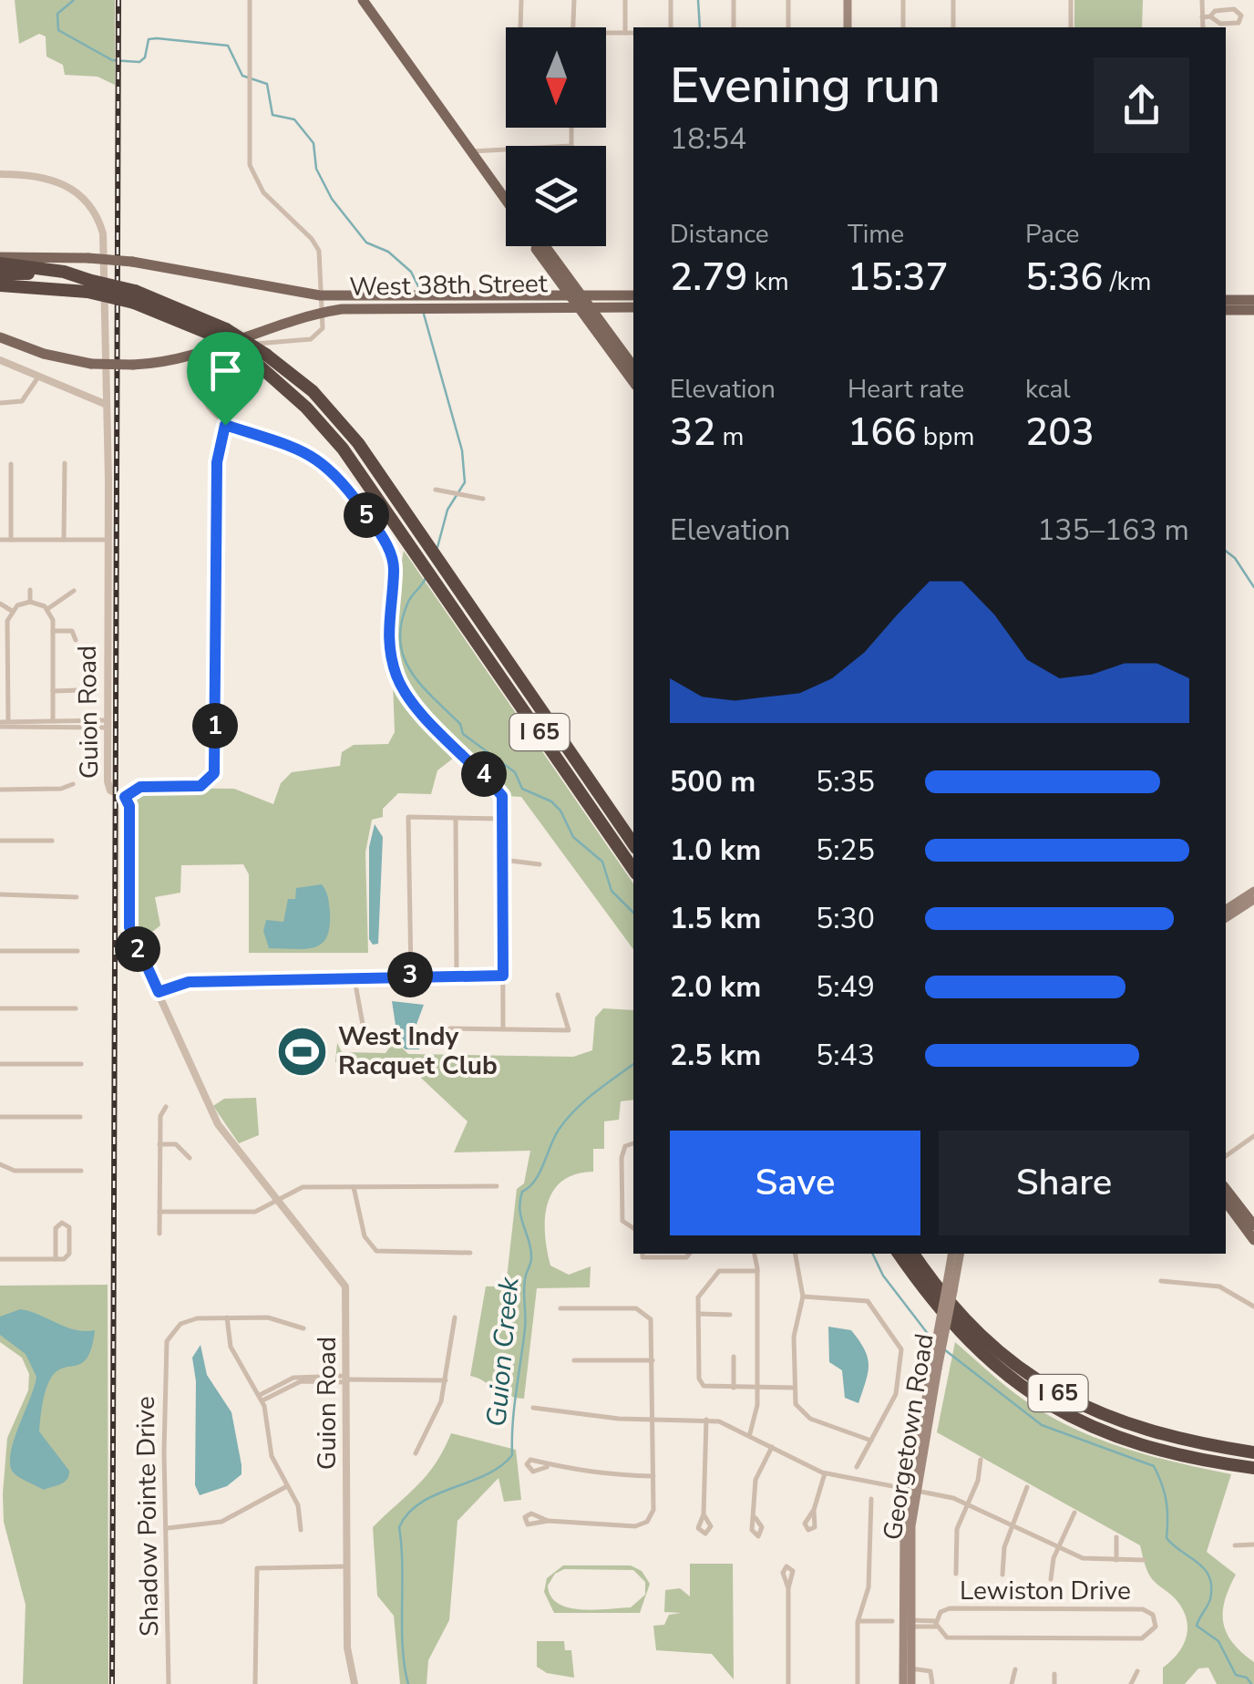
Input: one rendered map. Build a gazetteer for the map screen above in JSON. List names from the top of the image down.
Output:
{
  "streets": {
    "highway": ["I 65"],
    "main road": ["West 38th Street", "Georgetown Road"],
    "street": ["Guion Road", "Shadow Pointe Drive", "Lewiston Drive"]
  },
  "water": ["Guion Creek"],
  "places": {
    "sports": ["West Indy Racquet Club"]
  },
  "north": "bottom",
  "page": {
    "heading": ["Evening run", "18:54"],
    "stats": [
      ["Distance", "2.79 km"],
      ["Time", "15:37"],
      ["Pace", "5:36 /km"],
      ["Elevation", "32 m"],
      ["Heart rate", "166 bpm"],
      ["kcal", "203"]
    ],
    "pins": [
      "5",
      "1",
      "4",
      "2",
      "3"
    ],
    "chart": ["Elevation", "135–163 m"],
    "list": [
      {
        "name": "500 m",
        "note": "5:35"
      },
      {
        "name": "1.0 km",
        "note": "5:25"
      },
      {
        "name": "1.5 km",
        "note": "5:30"
      },
      {
        "name": "2.0 km",
        "note": "5:49"
      },
      {
        "name": "2.5 km",
        "note": "5:43"
      }
    ],
    "buttons": ["Save", "Share"]
  }
}
